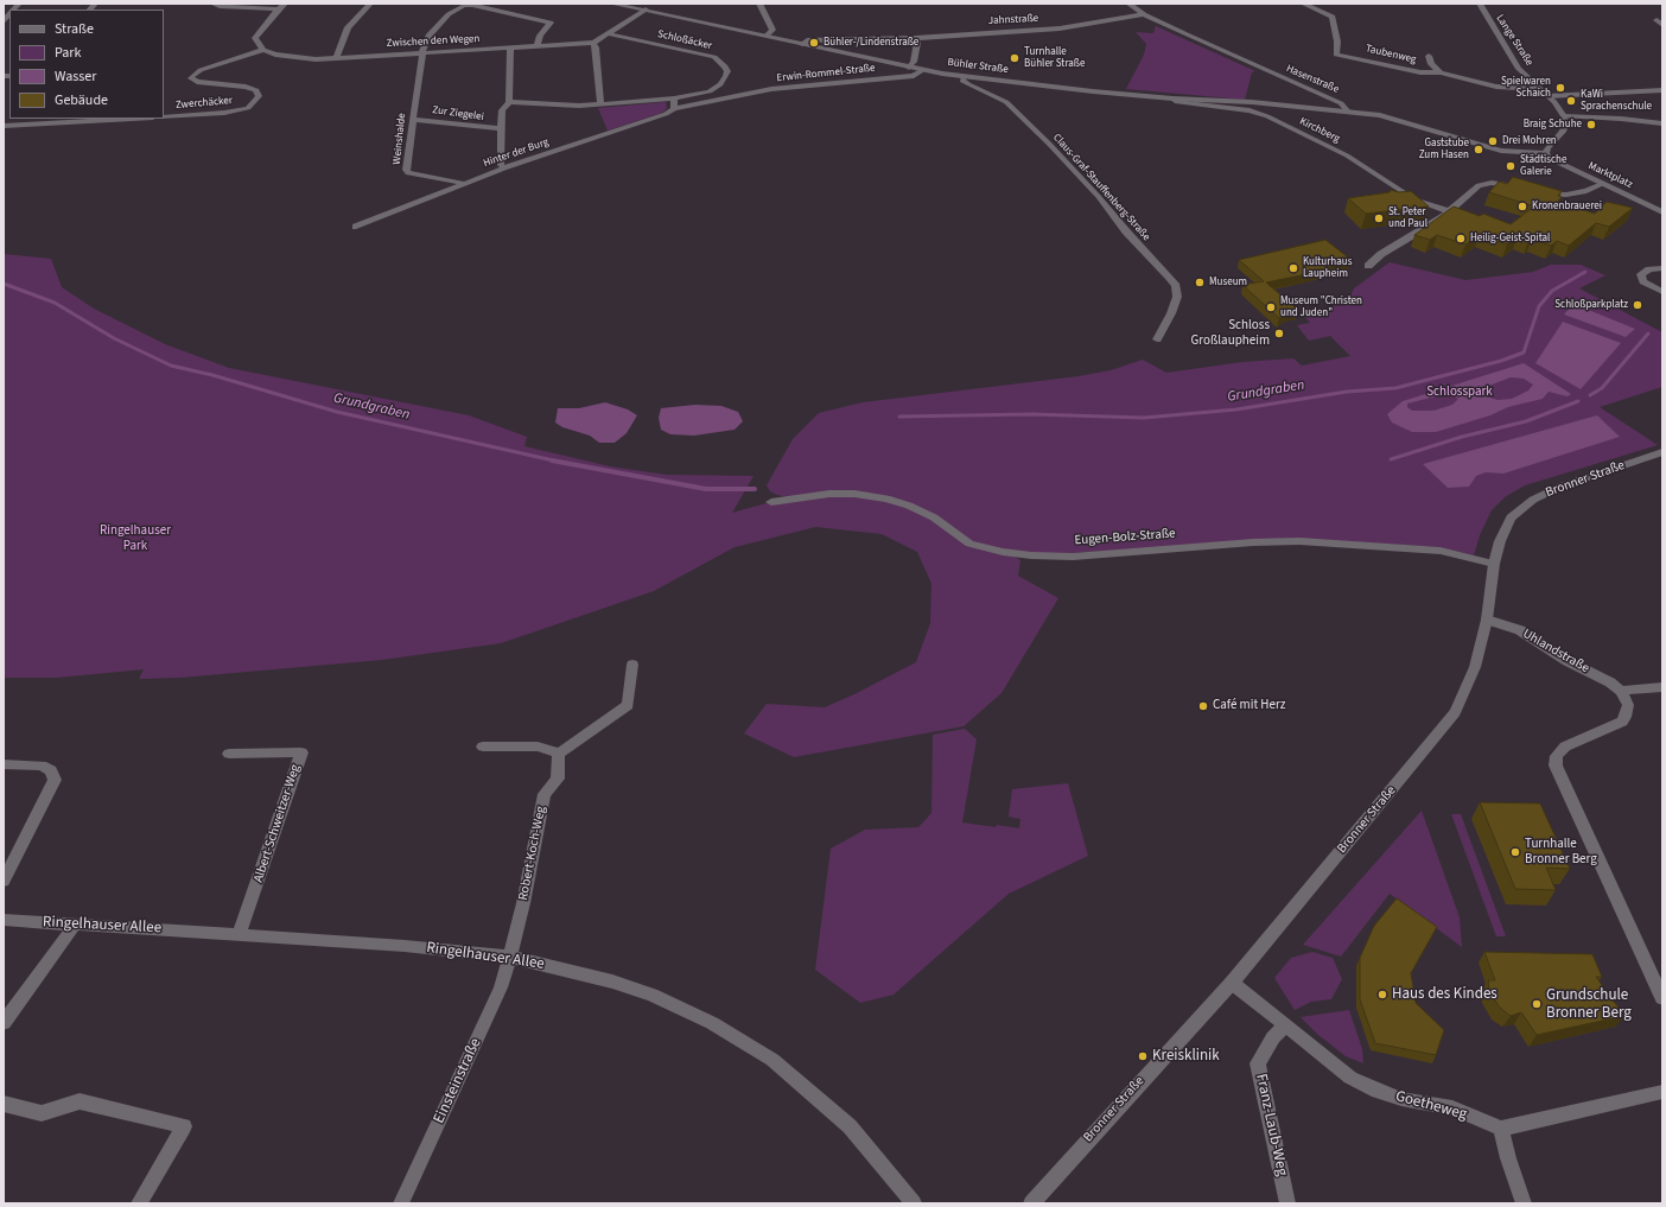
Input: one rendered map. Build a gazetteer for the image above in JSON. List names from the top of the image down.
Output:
{
  "streets": {
    "street": [
      "Jahnstraße",
      "Schloßäcker",
      "Lange Straße",
      "Zwischen den Wegen",
      "Taubenweg",
      "Bühler Straße",
      "Erwin-Rommel-Straße",
      "Hasenstraße",
      "Zwerchäcker",
      "Zur Ziegelei",
      "Kirchberg",
      "Weinshalde",
      "Hinter der Burg",
      "Marktplatz",
      "Claus-Graf-Stauffenberg-Straße",
      "Bronner Straße",
      "Eugen-Bolz-Straße",
      "Uhlandstraße",
      "Albert-Schweitzer-Weg",
      "Robert-Koch-Weg",
      "Ringelhauser Allee",
      "Einsteinstraße",
      "Goetheweg",
      "Franz-Laub-Weg"
    ]
  },
  "crossings": [
    ["Jahnstraße", "Bühler Straße"],
    ["Jahnstraße", "Hasenstraße"],
    ["Schloßäcker", "Zwischen den Wegen"],
    ["Lange Straße", "Taubenweg"],
    ["Zwischen den Wegen", "Bühler Straße"],
    ["Zwischen den Wegen", "Zwerchäcker"],
    ["Zwischen den Wegen", "Zur Ziegelei"],
    ["Zwischen den Wegen", "Weinshalde"],
    ["Bühler Straße", "Erwin-Rommel-Straße"],
    ["Bühler Straße", "Hasenstraße"],
    ["Bühler Straße", "Kirchberg"],
    ["Bühler Straße", "Claus-Graf-Stauffenberg-Straße"],
    ["Erwin-Rommel-Straße", "Hinter der Burg"],
    ["Hasenstraße", "Marktplatz"],
    ["Zur Ziegelei", "Weinshalde"],
    ["Zur Ziegelei", "Hinter der Burg"],
    ["Weinshalde", "Hinter der Burg"],
    ["Bronner Straße", "Eugen-Bolz-Straße"],
    ["Bronner Straße", "Uhlandstraße"],
    ["Bronner Straße", "Goetheweg"],
    ["Albert-Schweitzer-Weg", "Ringelhauser Allee"],
    ["Robert-Koch-Weg", "Ringelhauser Allee"],
    ["Robert-Koch-Weg", "Einsteinstraße"],
    ["Ringelhauser Allee", "Einsteinstraße"],
    ["Goetheweg", "Franz-Laub-Weg"]
  ],
  "water": ["Grundgraben"],
  "parks": ["Schlosspark", "Ringelhauser Park"],
  "places": [
    "Bühler-/Lindenstraße",
    "Turnhalle Bühler Straße",
    "Spielwaren Schaich",
    "KaWi Sprachenschule",
    "Braig Schuhe",
    "Drei Mohren",
    "Gaststube Zum Hasen",
    "Städtische Galerie",
    "Kronenbrauerei",
    "St. Peter und Paul",
    "Heilig-Geist-Spital",
    "Kulturhaus Laupheim",
    "Museum",
    "Schloßparkplatz",
    "Museum \"Christen und Juden\"",
    "Schloss Großlaupheim",
    "Café mit Herz",
    "Turnhalle Bronner Berg",
    "Haus des Kindes",
    "Grundschule Bronner Berg",
    "Kreisklinik"
  ],
  "legend": [
    "Straße",
    "Park",
    "Wasser",
    "Gebäude"
  ]
}
